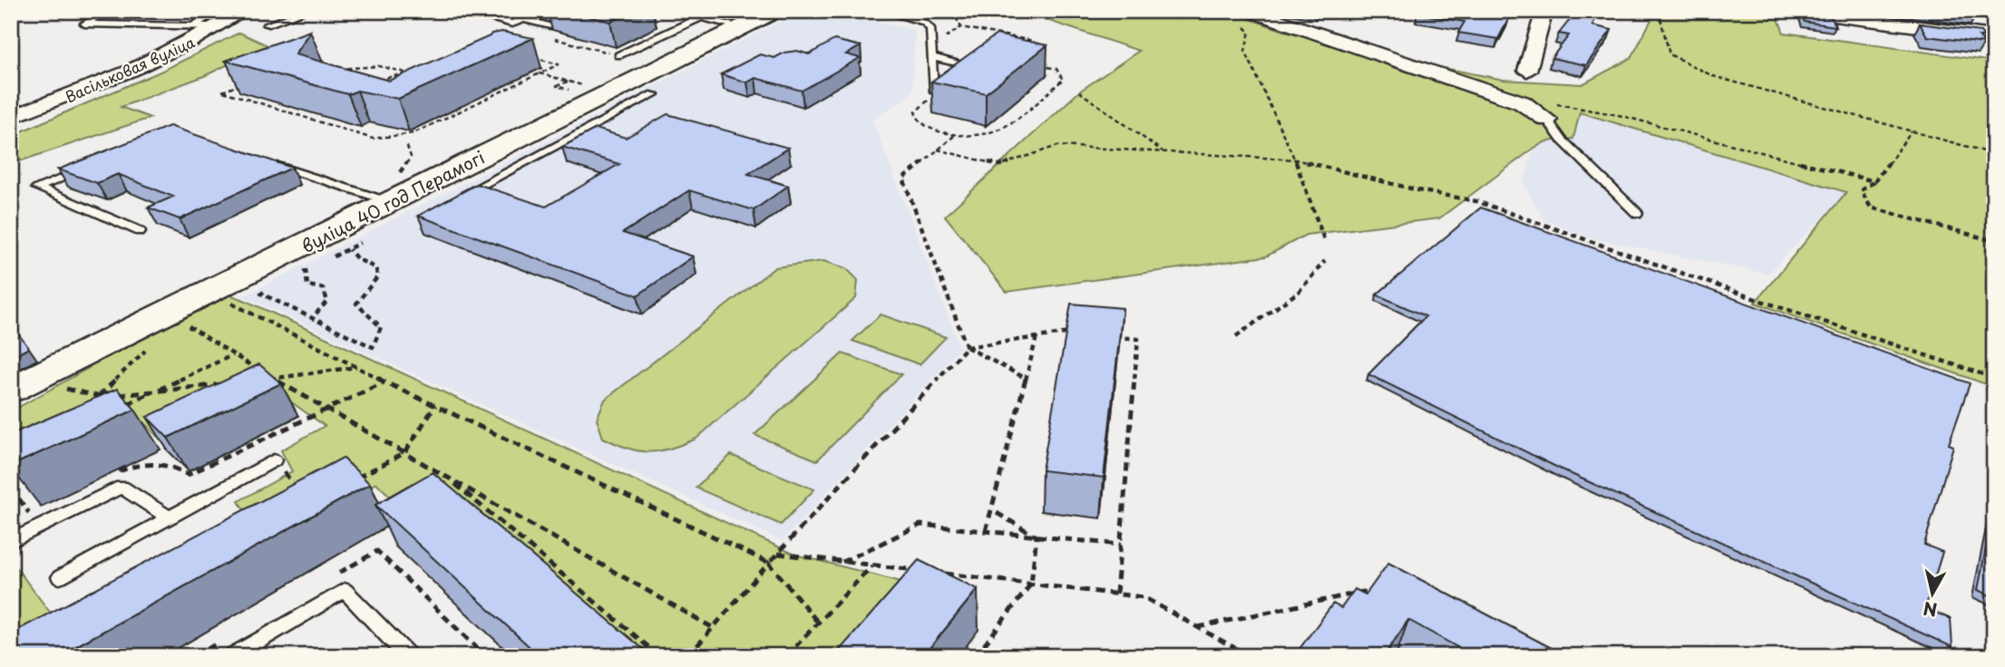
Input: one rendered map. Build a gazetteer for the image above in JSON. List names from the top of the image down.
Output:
{
  "streets": {
    "street": ["Васільковая вуліца", "вуліца 40 год Перамогі"]
  },
  "north": "bottom"
}
